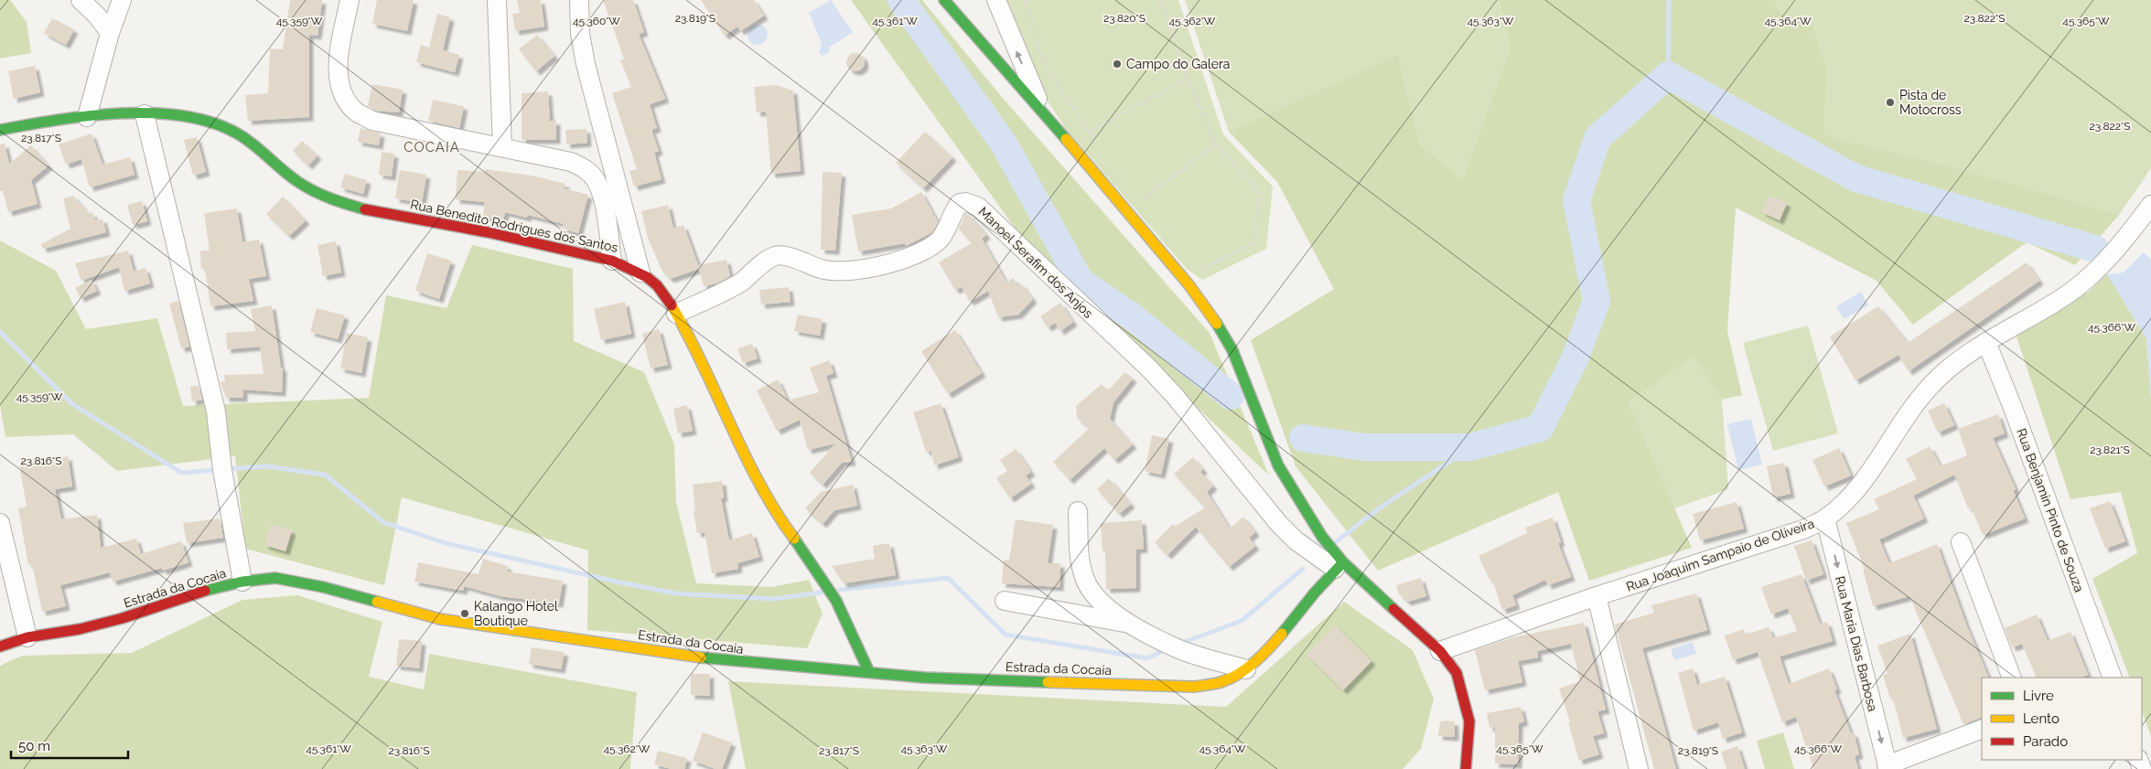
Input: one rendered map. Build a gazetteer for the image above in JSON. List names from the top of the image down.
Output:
{
  "streets": {
    "street": [
      "Rua Benedito Rodrigues dos Santos",
      "Manoel Serafim dos Anjos",
      "Rua Benjamin Pinto de Souza",
      "Rua Joaquim Sampaio de Oliveira",
      "Estrada da Cocaia",
      "Rua Maria Dias Barbosa"
    ]
  },
  "crossings": [
    ["Rua Benedito Rodrigues dos Santos", "Manoel Serafim dos Anjos"],
    ["Rua Benedito Rodrigues dos Santos", "Estrada da Cocaia"],
    ["Manoel Serafim dos Anjos", "Estrada da Cocaia"],
    ["Rua Benjamin Pinto de Souza", "Rua Joaquim Sampaio de Oliveira"],
    ["Rua Joaquim Sampaio de Oliveira", "Rua Maria Dias Barbosa"]
  ],
  "districts": ["COCAIA"],
  "places": ["Campo do Galera", "Pista de Motocross", "Kalango Hotel Boutique"],
  "legend": ["Livre", "Lento", "Parado"],
  "scale_bar": "50 m",
  "coordinates": [
    "23.822°S",
    "23.819°S",
    "23.820°S",
    "45.359°W",
    "45.360°W",
    "45.361°W",
    "45.362°W",
    "45.363°W",
    "45.364°W",
    "45.365°W",
    "23.817°S",
    "45.366°W",
    "23.821°S",
    "23.816°S"
  ]
}
